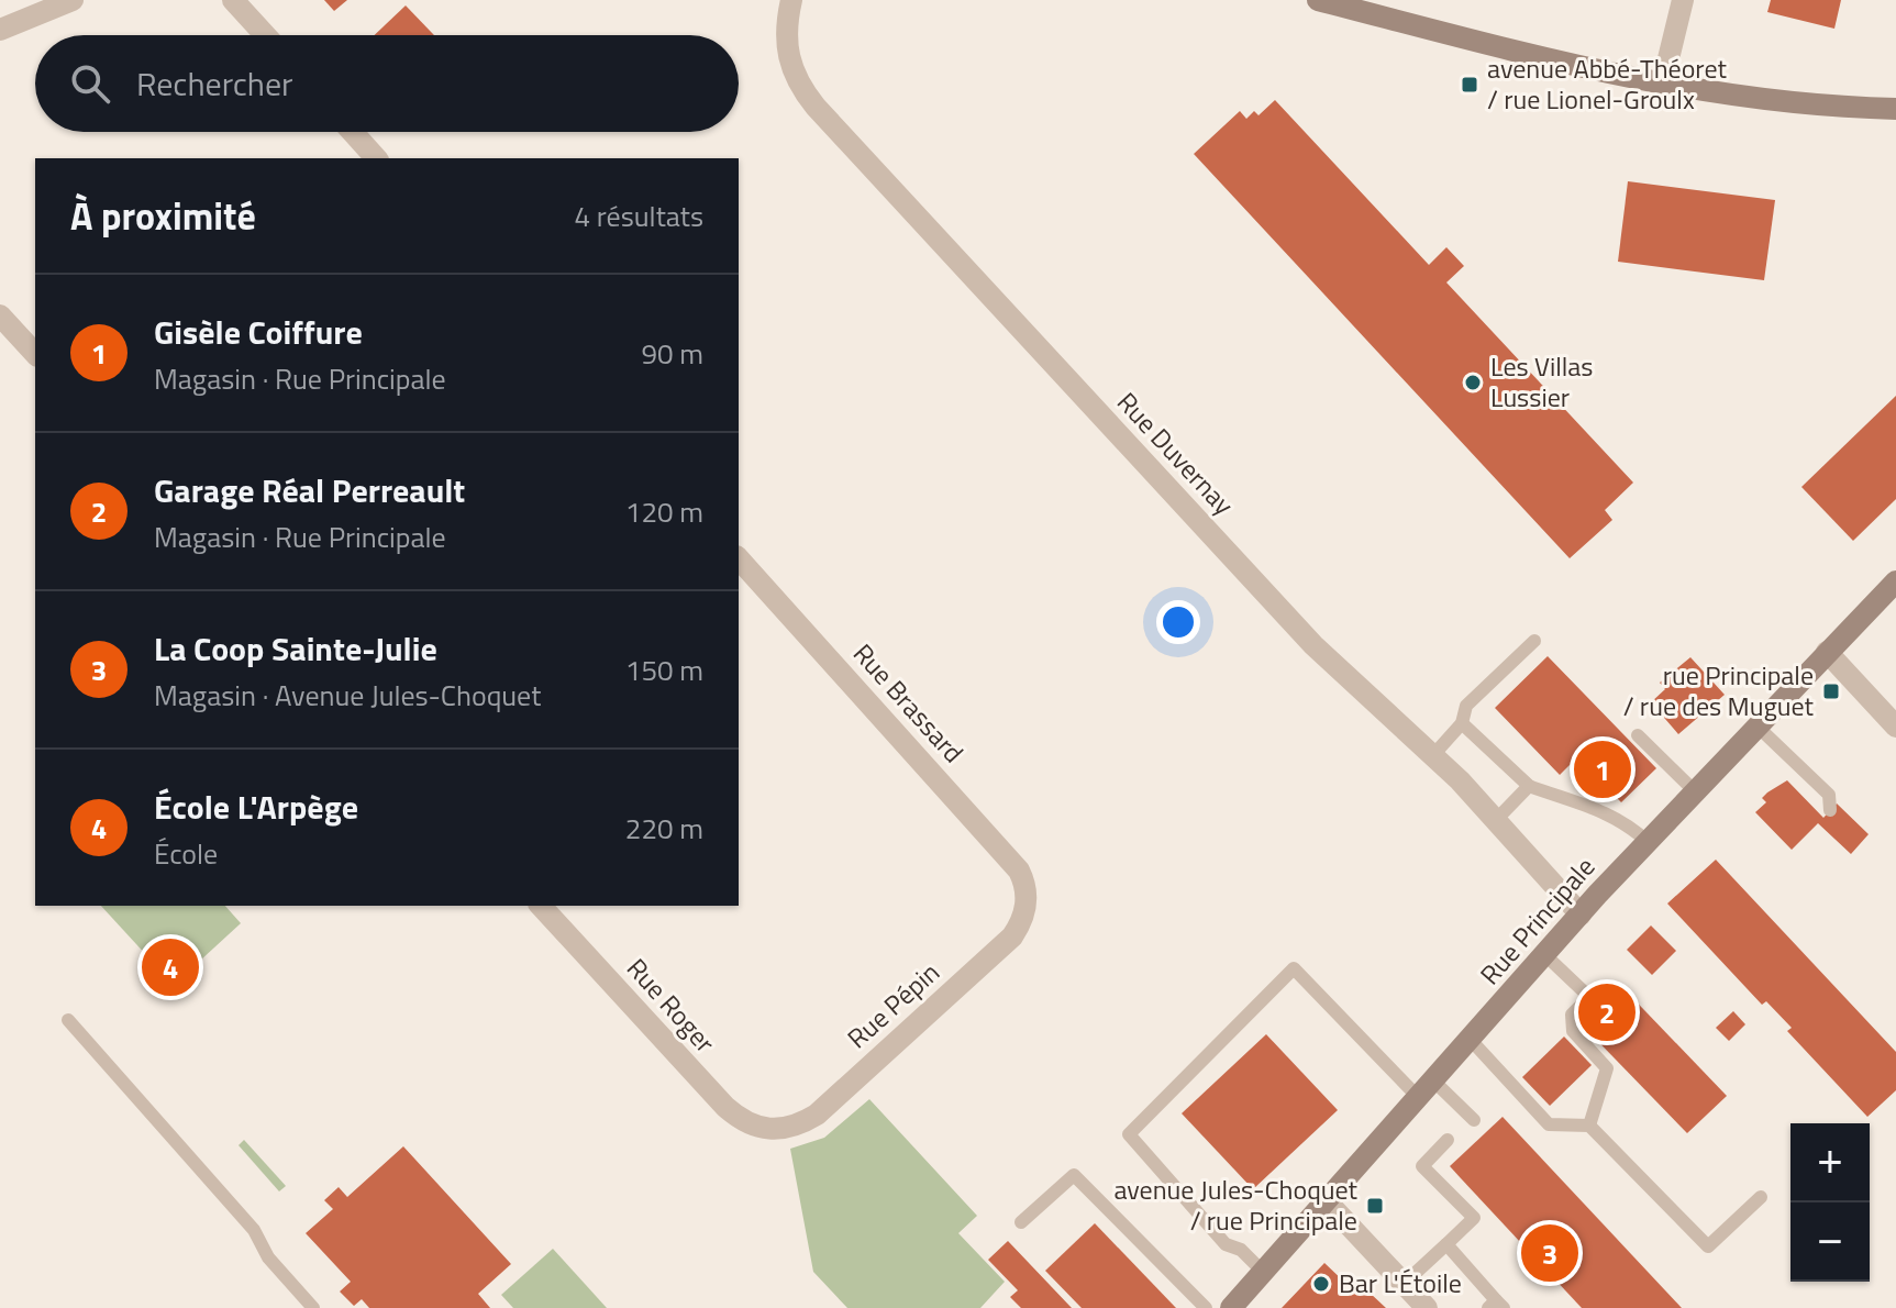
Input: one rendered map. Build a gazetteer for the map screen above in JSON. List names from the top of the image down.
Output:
{
  "streets": {
    "street": [
      "Rue Duvernay",
      "Rue Brassard",
      "Rue Principale",
      "Rue Roger",
      "Rue Pépin"
    ]
  },
  "crossings": [
    ["Rue Duvernay", "Rue Principale"],
    ["Rue Brassard", "Rue Pépin"],
    ["Rue Roger", "Rue Pépin"]
  ],
  "places": {
    "transit": ["avenue Abbé-Théoret / rue Lionel-Groulx", "rue Principale / rue des Muguet", "avenue Jules-Choquet / rue Principale"],
    "other": ["Les Villas Lussier", "Bar L'Étoile"]
  },
  "page": {
    "search": "Rechercher",
    "heading": ["À proximité", "4 résultats"],
    "list": [
      {
        "mark": "1",
        "name": "Gisèle Coiffure",
        "note": "Magasin · Rue Principale",
        "value": "90 m"
      },
      {
        "mark": "2",
        "name": "Garage Réal Perreault",
        "note": "Magasin · Rue Principale",
        "value": "120 m"
      },
      {
        "mark": "3",
        "name": "La Coop Sainte-Julie",
        "note": "Magasin · Avenue Jules-Choquet",
        "value": "150 m"
      },
      {
        "mark": "4",
        "name": "École L'Arpège",
        "note": "École",
        "value": "220 m"
      }
    ],
    "pins": [
      "1",
      "4",
      "2",
      "3"
    ],
    "map_buttons": ["+", "−"]
  }
}
